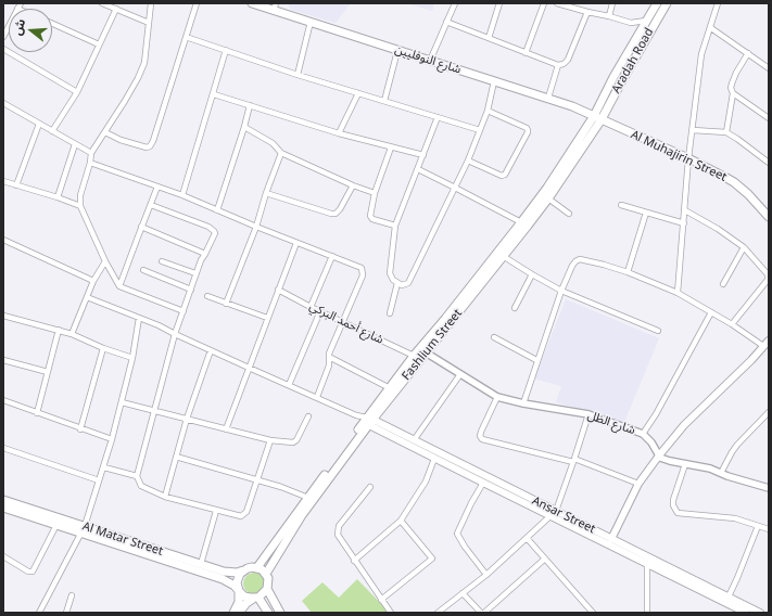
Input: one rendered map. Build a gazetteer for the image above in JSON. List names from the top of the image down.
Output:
{
  "streets": {
    "main road": [
      "شارع النوفليين",
      "Aradah Road",
      "Al Muhajirin Street",
      "Fashlium Street",
      "Ansar Street",
      "Al Matar Street"
    ],
    "street": ["شارع أحمد البركي", "شارع الظل"]
  },
  "crossings": [
    ["شارع النوفليين", "Aradah Road"],
    ["شارع النوفليين", "Al Muhajirin Street"],
    ["شارع النوفليين", "Fashlium Street"],
    ["Aradah Road", "Al Muhajirin Street"],
    ["Aradah Road", "Fashlium Street"],
    ["Al Muhajirin Street", "Fashlium Street"],
    ["شارع أحمد البركي", "Fashlium Street"],
    ["Fashlium Street", "شارع الظل"],
    ["Fashlium Street", "Ansar Street"],
    ["Fashlium Street", "Al Matar Street"]
  ],
  "north": "left"
}
